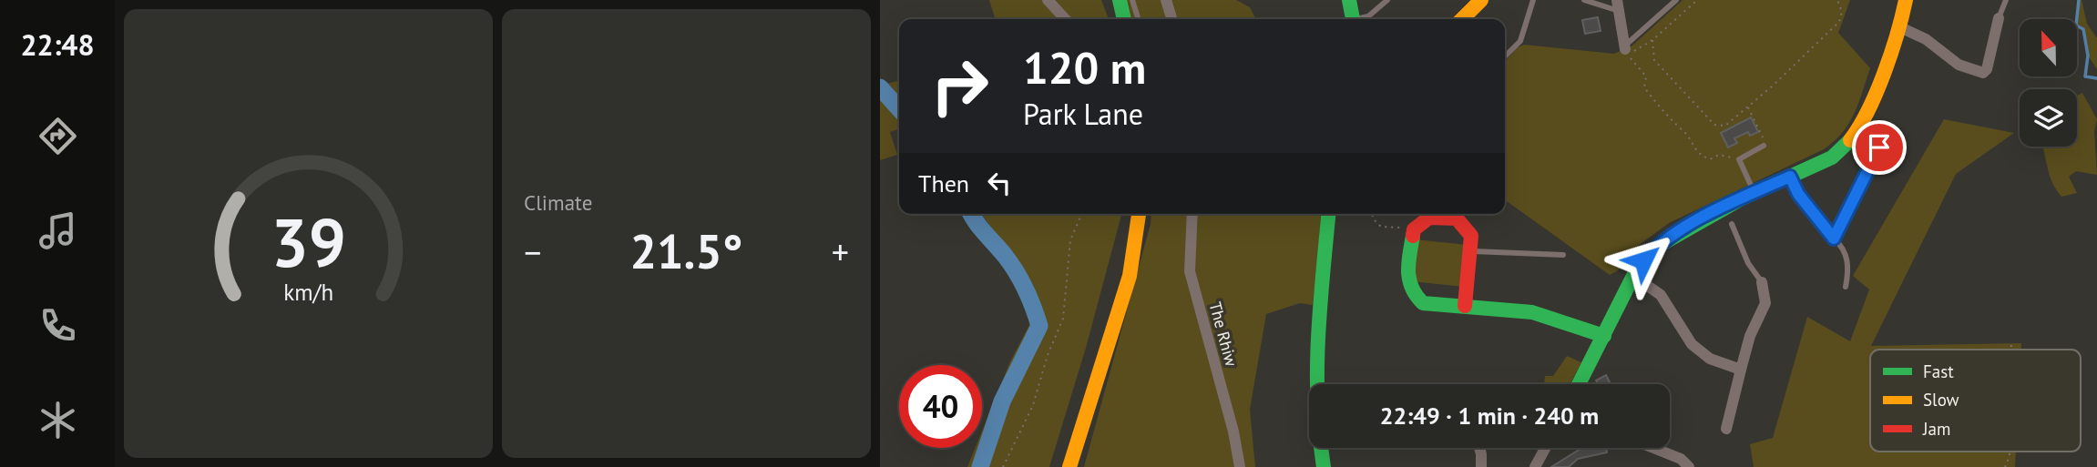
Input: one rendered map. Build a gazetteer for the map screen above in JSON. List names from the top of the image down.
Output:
{
  "streets": {
    "street": ["The Rhiw"]
  },
  "legend": ["Fast", "Slow", "Jam"],
  "north": "top",
  "page": {
    "tabs": "22:48",
    "tile": "Climate",
    "turn": ["120 m", "Park Lane"],
    "then": "Then",
    "heat": ["−", "21.5°", "+"],
    "limit": "40",
    "trip": "22:49 · 1 min · 240 m",
    "gauge": ["39", "km/h"]
  }
}
